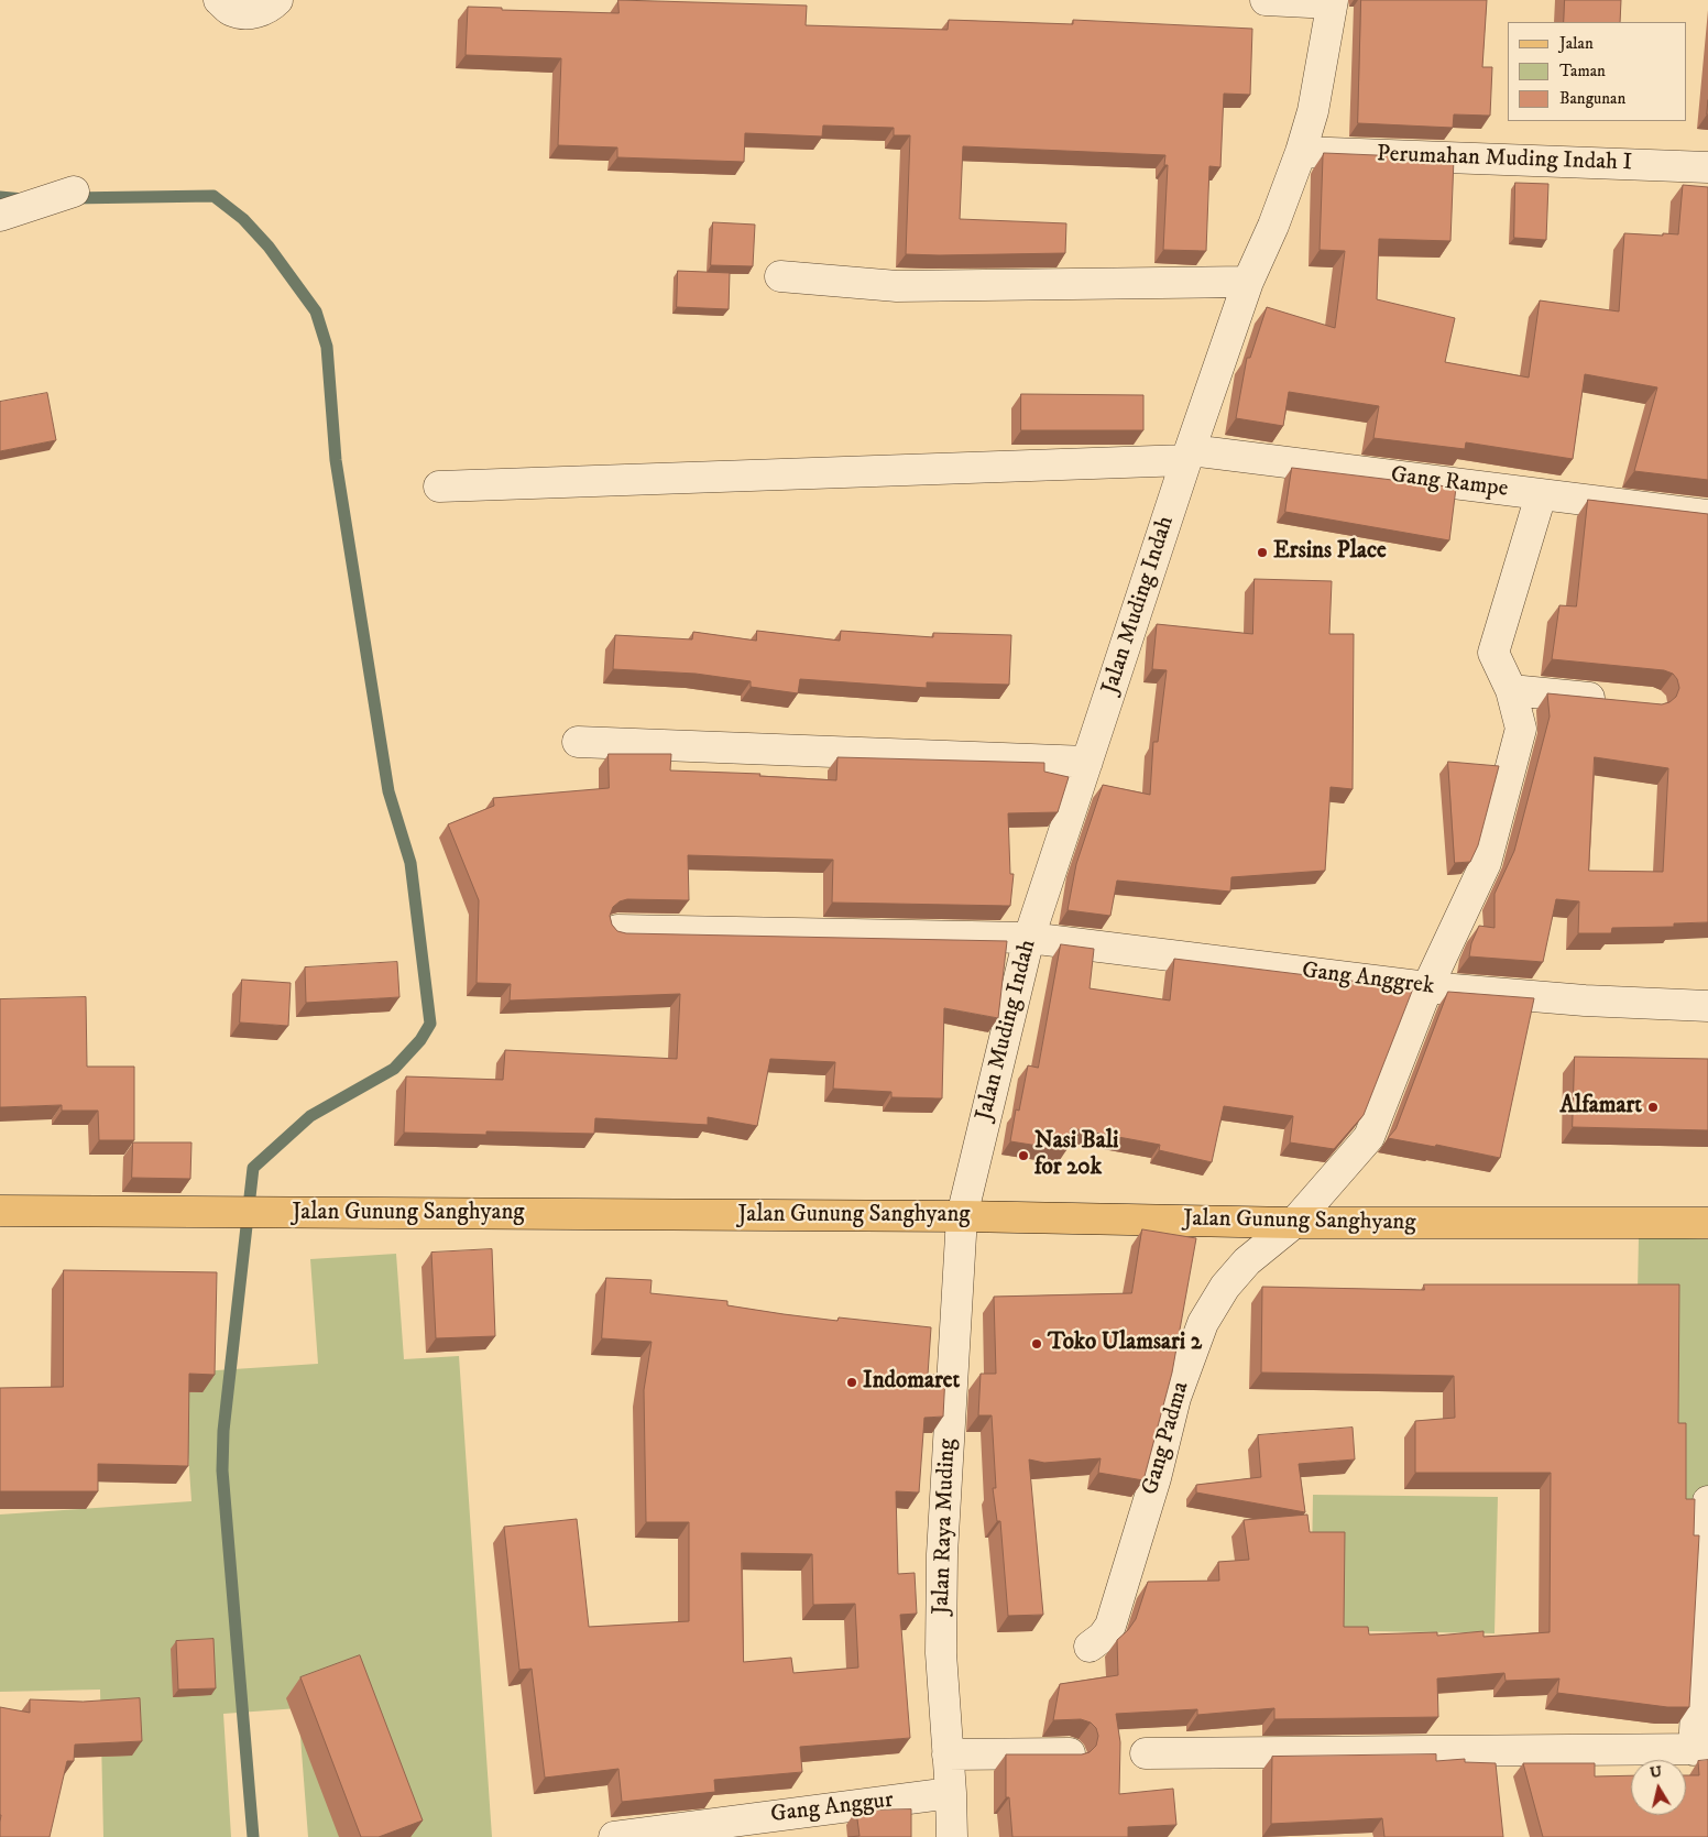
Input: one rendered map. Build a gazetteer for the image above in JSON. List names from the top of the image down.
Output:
{
  "streets": {
    "main road": ["Jalan Gunung Sanghyang"],
    "street": [
      "Perumahan Muding Indah I",
      "Gang Rampe",
      "Jalan Muding Indah",
      "Gang Anggrek",
      "Gang Padma",
      "Jalan Raya Muding",
      "Gang Anggur"
    ]
  },
  "crossings": [
    ["Perumahan Muding Indah I", "Jalan Muding Indah"],
    ["Gang Rampe", "Jalan Muding Indah"],
    ["Gang Rampe", "Gang Padma"],
    ["Jalan Muding Indah", "Gang Anggrek"],
    ["Jalan Muding Indah", "Jalan Gunung Sanghyang"],
    ["Jalan Muding Indah", "Jalan Raya Muding"],
    ["Gang Anggrek", "Gang Padma"],
    ["Jalan Gunung Sanghyang", "Gang Padma"],
    ["Jalan Gunung Sanghyang", "Jalan Raya Muding"],
    ["Jalan Raya Muding", "Gang Anggur"]
  ],
  "places": [
    "Ersins Place",
    "Alfamart",
    "Nasi Bali for 20k",
    "Toko Ulamsari 2",
    "Indomaret"
  ],
  "legend": ["Jalan", "Taman", "Bangunan"],
  "north": "top"
}
